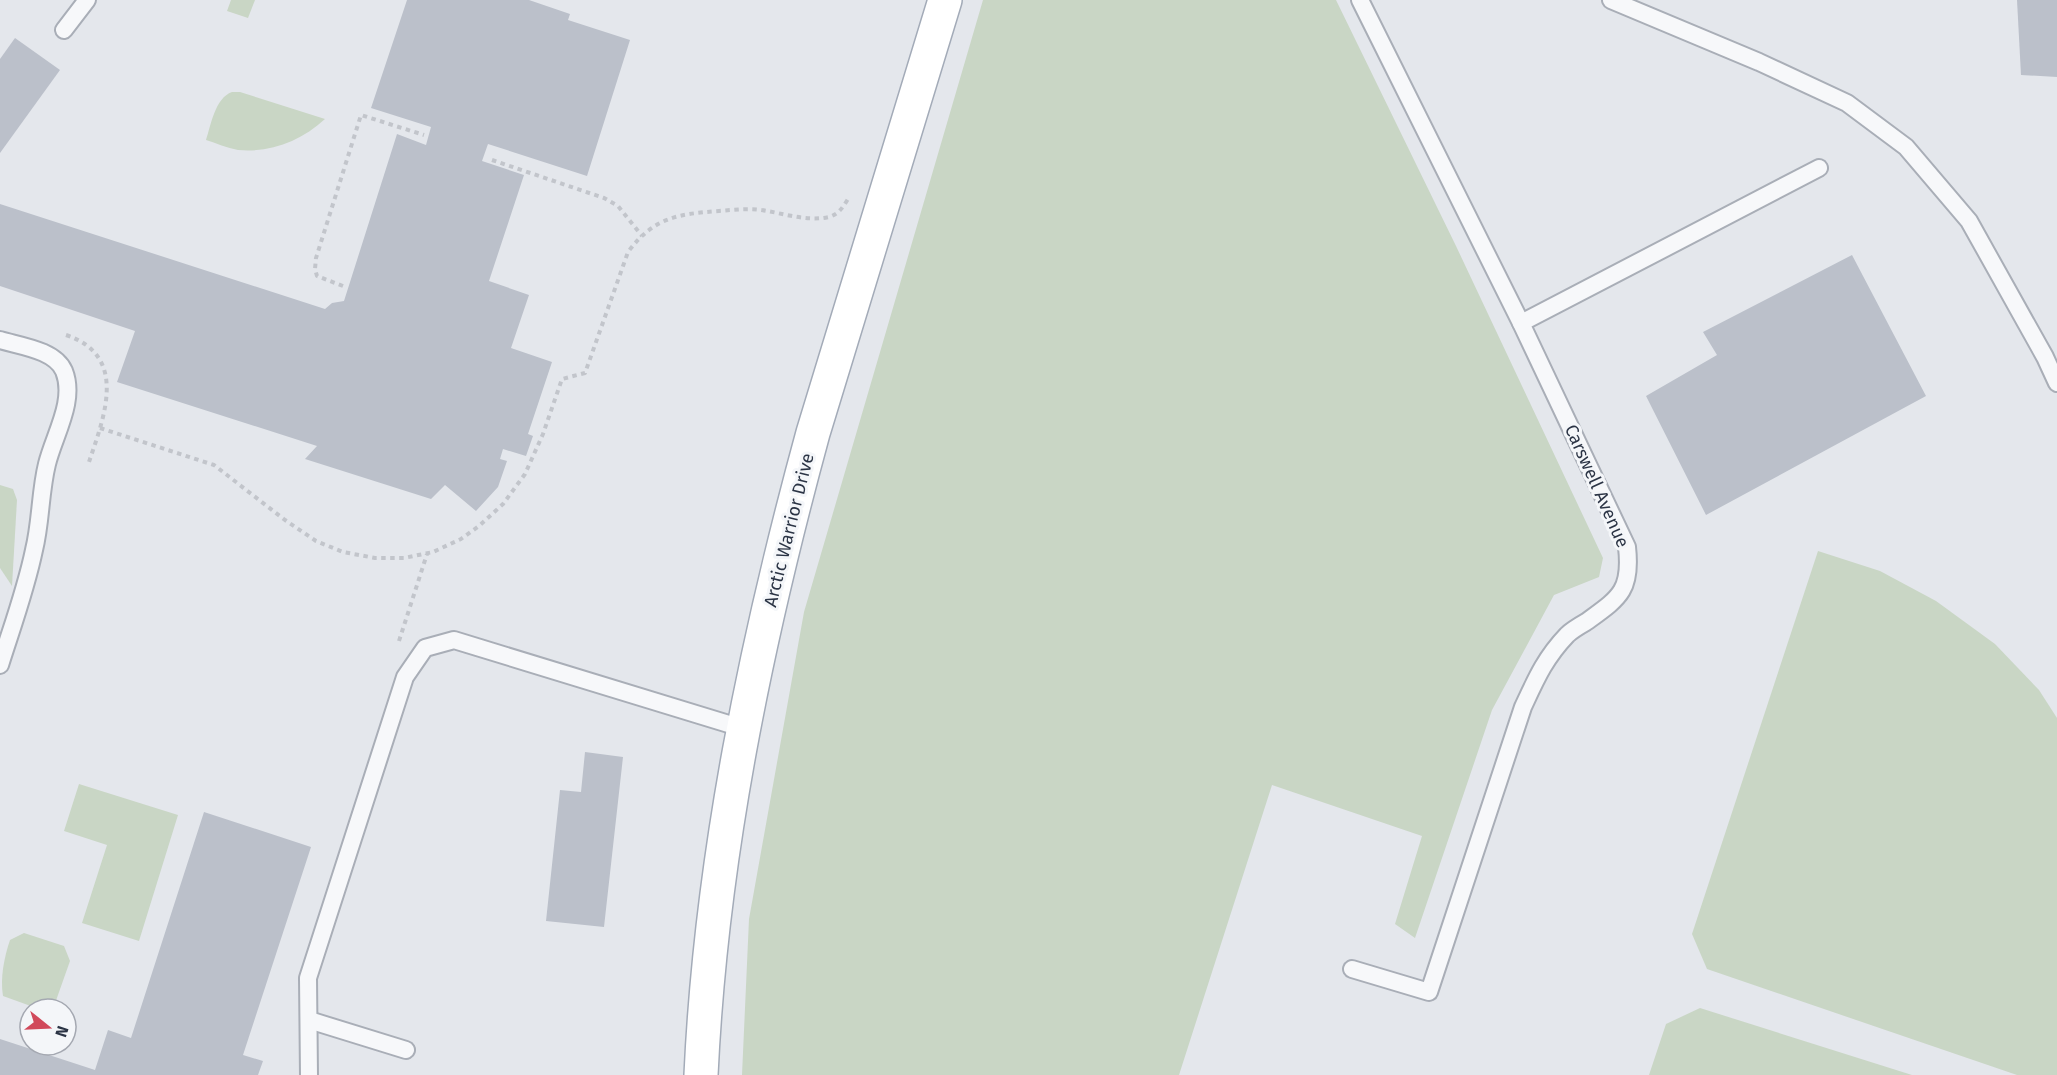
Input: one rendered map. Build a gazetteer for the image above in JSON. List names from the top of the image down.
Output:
{
  "streets": {
    "main road": ["Arctic Warrior Drive"],
    "lane": ["Carswell Avenue"]
  },
  "north": "right"
}
